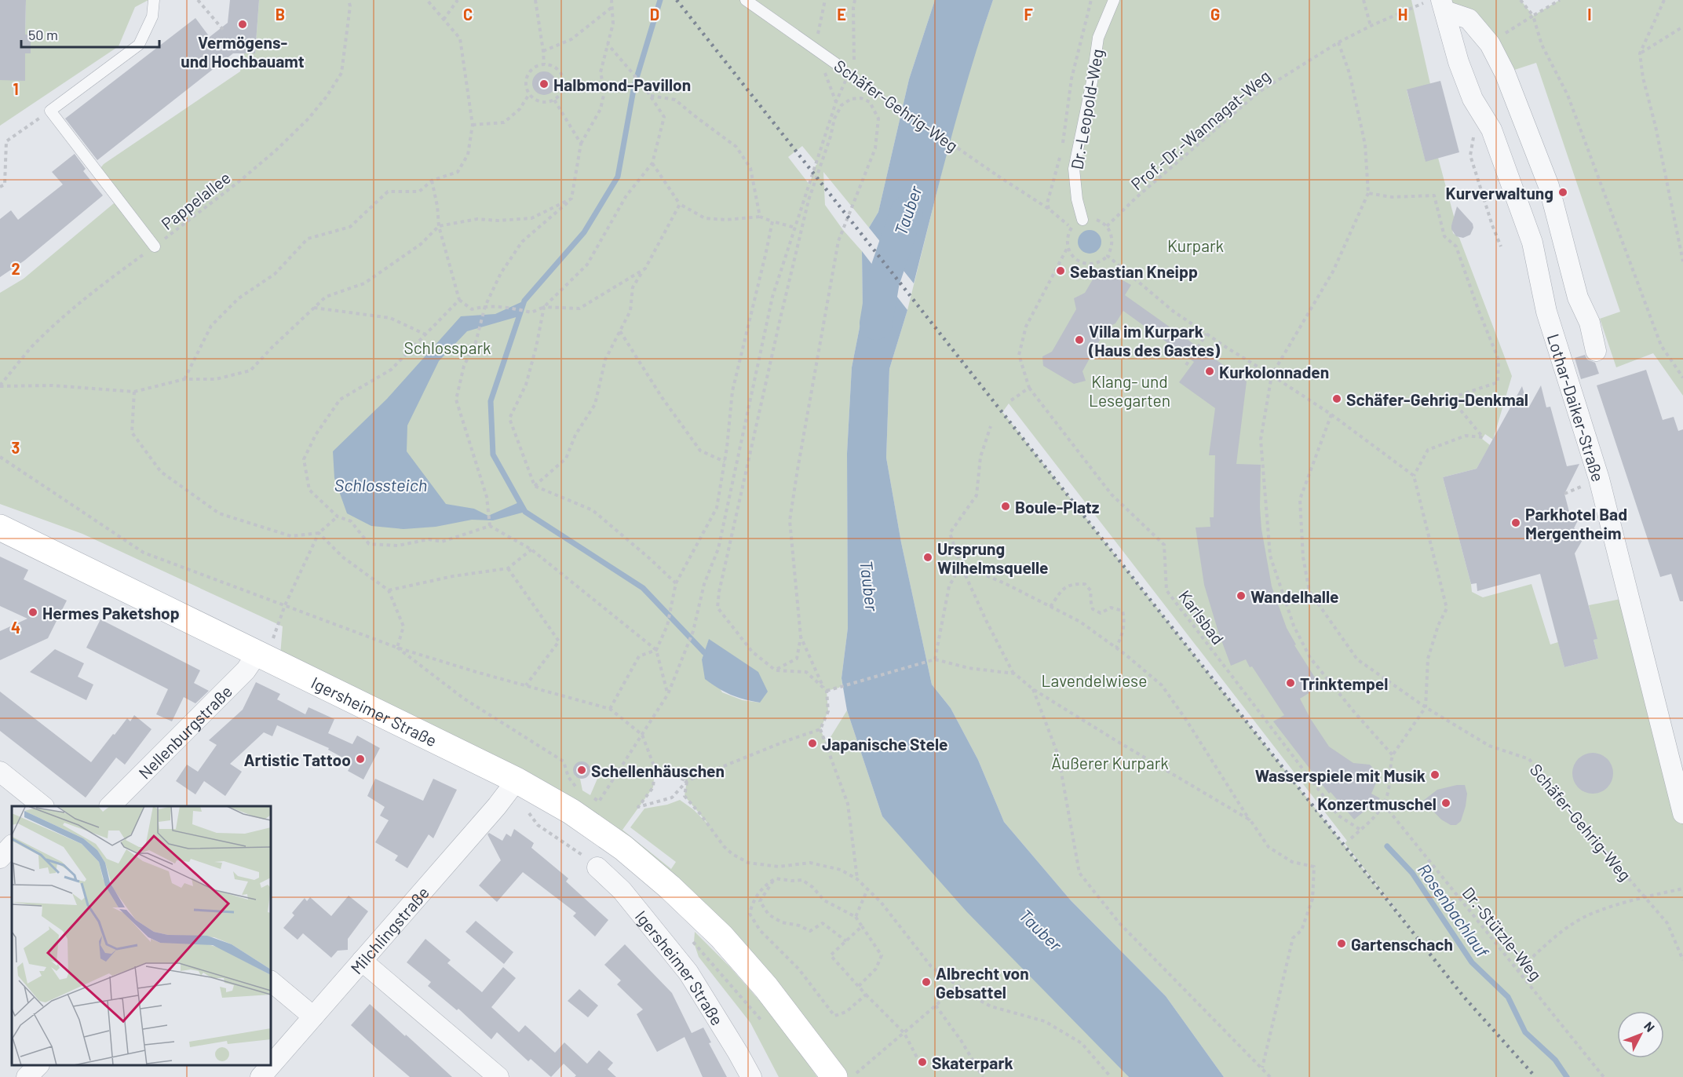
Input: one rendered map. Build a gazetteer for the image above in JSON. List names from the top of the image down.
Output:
{
  "streets": {
    "street": [
      "Lothar-Daiker-Straße",
      "Igersheimer Straße",
      "Nellenburgstraße",
      "Milchlingstraße"
    ],
    "lane": ["Schäfer-Gehrig-Weg", "Dr.-Leopold-Weg"],
    "path": [
      "Prof.-Dr.-Wannagat-Weg",
      "Pappelallee",
      "Karlsbad",
      "Dr.-Stützle-Weg"
    ]
  },
  "crossings": [
    ["Schäfer-Gehrig-Weg", "Dr.-Leopold-Weg"],
    ["Schäfer-Gehrig-Weg", "Prof.-Dr.-Wannagat-Weg"],
    ["Dr.-Leopold-Weg", "Prof.-Dr.-Wannagat-Weg"],
    ["Prof.-Dr.-Wannagat-Weg", "Lothar-Daiker-Straße"],
    ["Igersheimer Straße", "Nellenburgstraße"],
    ["Igersheimer Straße", "Milchlingstraße"]
  ],
  "water": ["Tauber", "Schlossteich", "Rosenbachlauf"],
  "parks": [
    "Kurpark",
    "Schlosspark",
    "Klang- und Lesegarten",
    "Lavendelwiese",
    "Äußerer Kurpark"
  ],
  "places": [
    "Vermögens- und Hochbauamt",
    "Halbmond-Pavillon",
    "Kurverwaltung",
    "Sebastian Kneipp",
    "Villa im Kurpark (Haus des Gastes)",
    "Kurkolonnaden",
    "Schäfer-Gehrig-Denkmal",
    "Boule-Platz",
    "Parkhotel Bad Mergentheim",
    "Ursprung Wilhelmsquelle",
    "Wandelhalle",
    "Hermes Paketshop",
    "Trinktempel",
    "Japanische Stele",
    "Artistic Tattoo",
    "Schellenhäuschen",
    "Wasserspiele mit Musik",
    "Konzertmuschel",
    "Gartenschach",
    "Albrecht von Gebsattel",
    "Skaterpark"
  ],
  "scale_bar": "50 m",
  "north": "top right",
  "grid": {
    "columns": [
      "B",
      "C",
      "D",
      "E",
      "F",
      "G",
      "H",
      "I"
    ],
    "rows": [
      "1",
      "2",
      "3",
      "4"
    ]
  }
}
